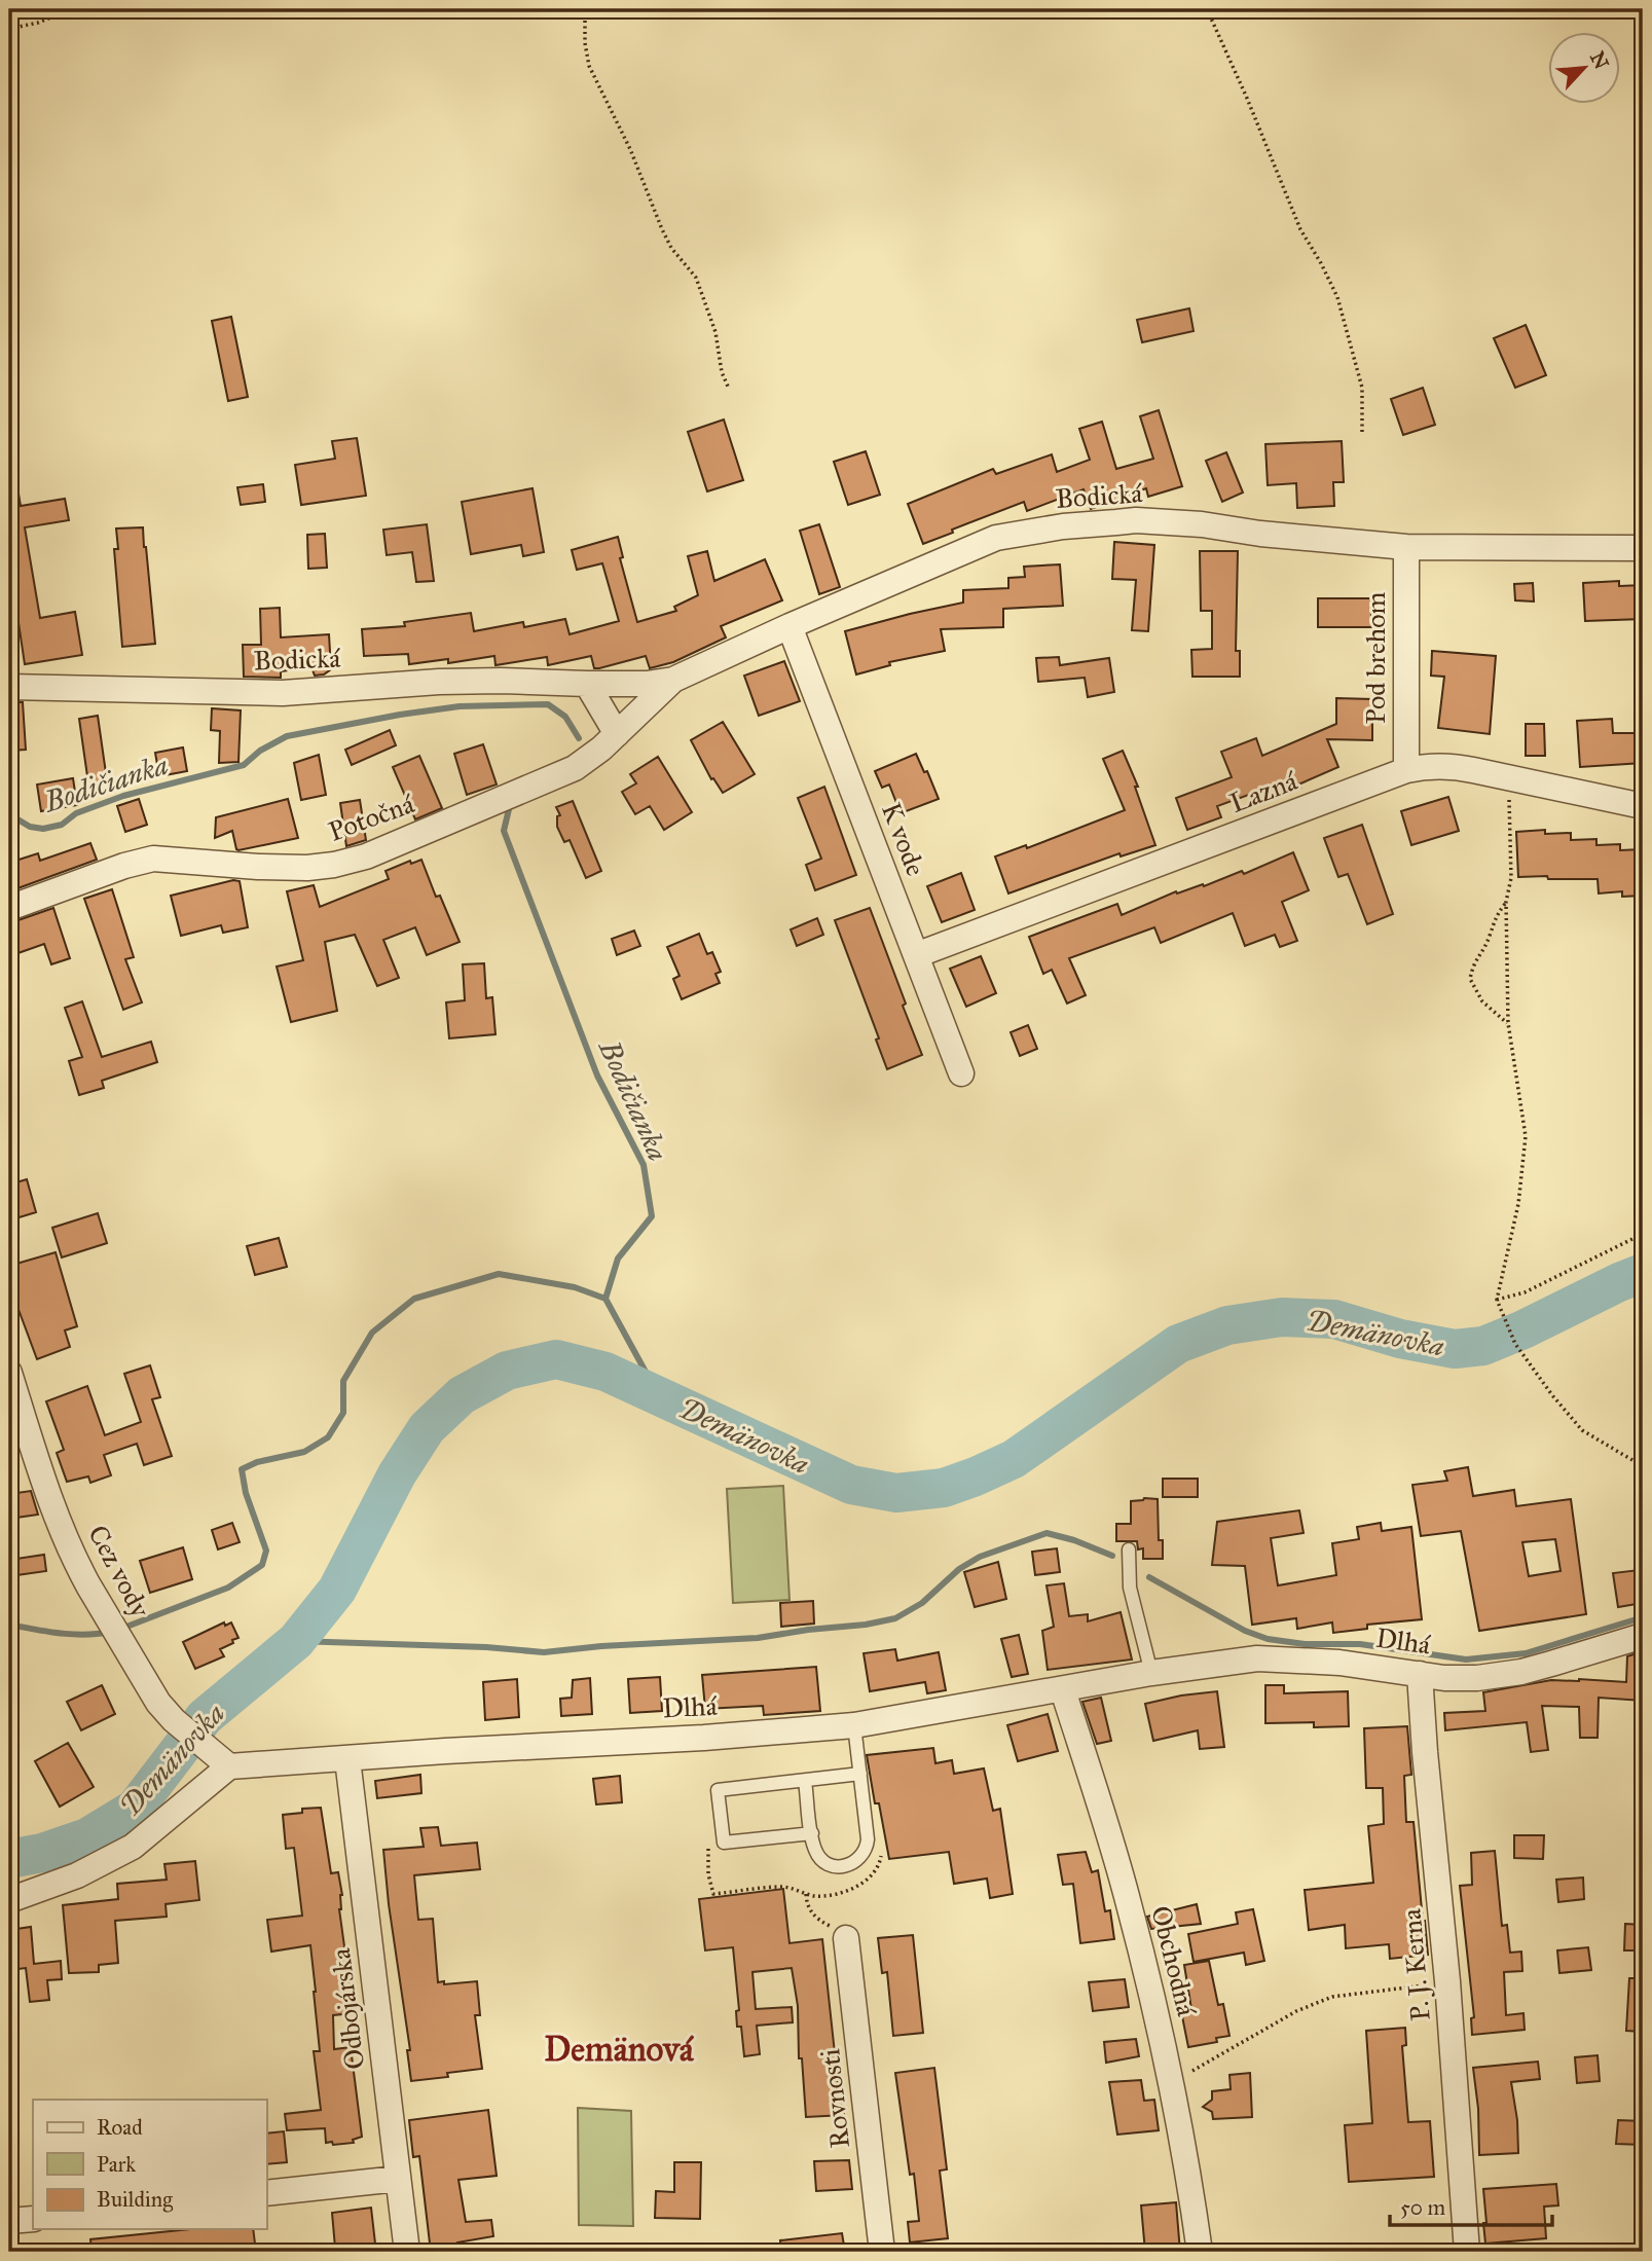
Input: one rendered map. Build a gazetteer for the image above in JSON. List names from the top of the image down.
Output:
{
  "streets": {
    "street": [
      "Bodická",
      "Pod brehom",
      "Lazná",
      "Potočná",
      "K vode",
      "Cez vody",
      "Dlhá",
      "Obchodná",
      "P. J. Kerna",
      "Odbojárska",
      "Rovnosti"
    ]
  },
  "crossings": [
    ["Bodická", "Pod brehom"],
    ["Bodická", "Potočná"],
    ["Bodická", "K vode"],
    ["Pod brehom", "Lazná"],
    ["Lazná", "K vode"],
    ["Cez vody", "Dlhá"],
    ["Dlhá", "Obchodná"],
    ["Dlhá", "P. J. Kerna"],
    ["Dlhá", "Odbojárska"]
  ],
  "districts": ["Demänová"],
  "water": ["Bodičianka", "Demänovka"],
  "legend": ["Road", "Park", "Building"],
  "scale_bar": "50 m",
  "north": "top right"
}
